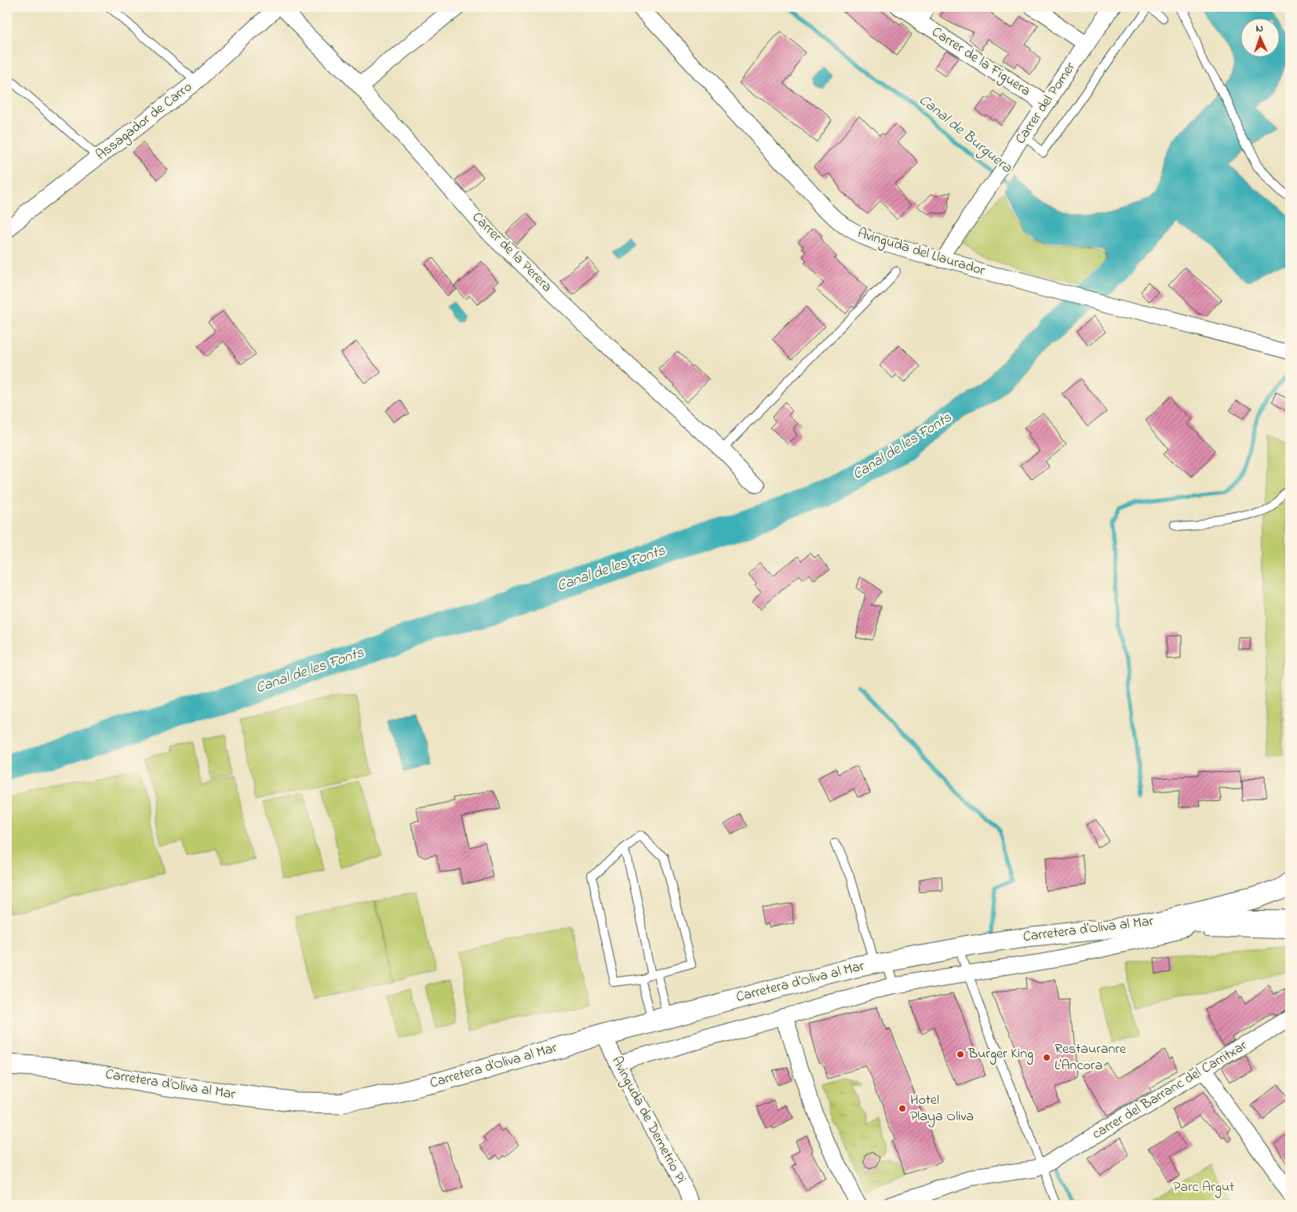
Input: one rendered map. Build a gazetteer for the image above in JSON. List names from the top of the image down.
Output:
{
  "streets": {
    "street": [
      "Carrer de la Figuera",
      "Carrer del Pomer",
      "Assagador de Carro",
      "Carrer de la Perera",
      "Avinguda del Llaurador",
      "Carretera d'Oliva al Mar",
      "Carretera d’Oliva al Mar",
      "carrer del Barranc del Carritxar",
      "Avinguda de Demetrio Pi"
    ]
  },
  "crossings": [
    ["Carrer de la Figuera", "Carrer del Pomer"],
    ["Carrer del Pomer", "Avinguda del Llaurador"],
    ["Carretera d'Oliva al Mar", "Carretera d’Oliva al Mar"],
    ["Carretera d’Oliva al Mar", "Avinguda de Demetrio Pi"]
  ],
  "water": ["Canal de Burguera", "Canal de les Fonts"],
  "parks": ["Parc Argut"],
  "places": ["Burger King", "Restauranre L'Ancora", "Hotel Playa Oliva"],
  "north": "top"
}
